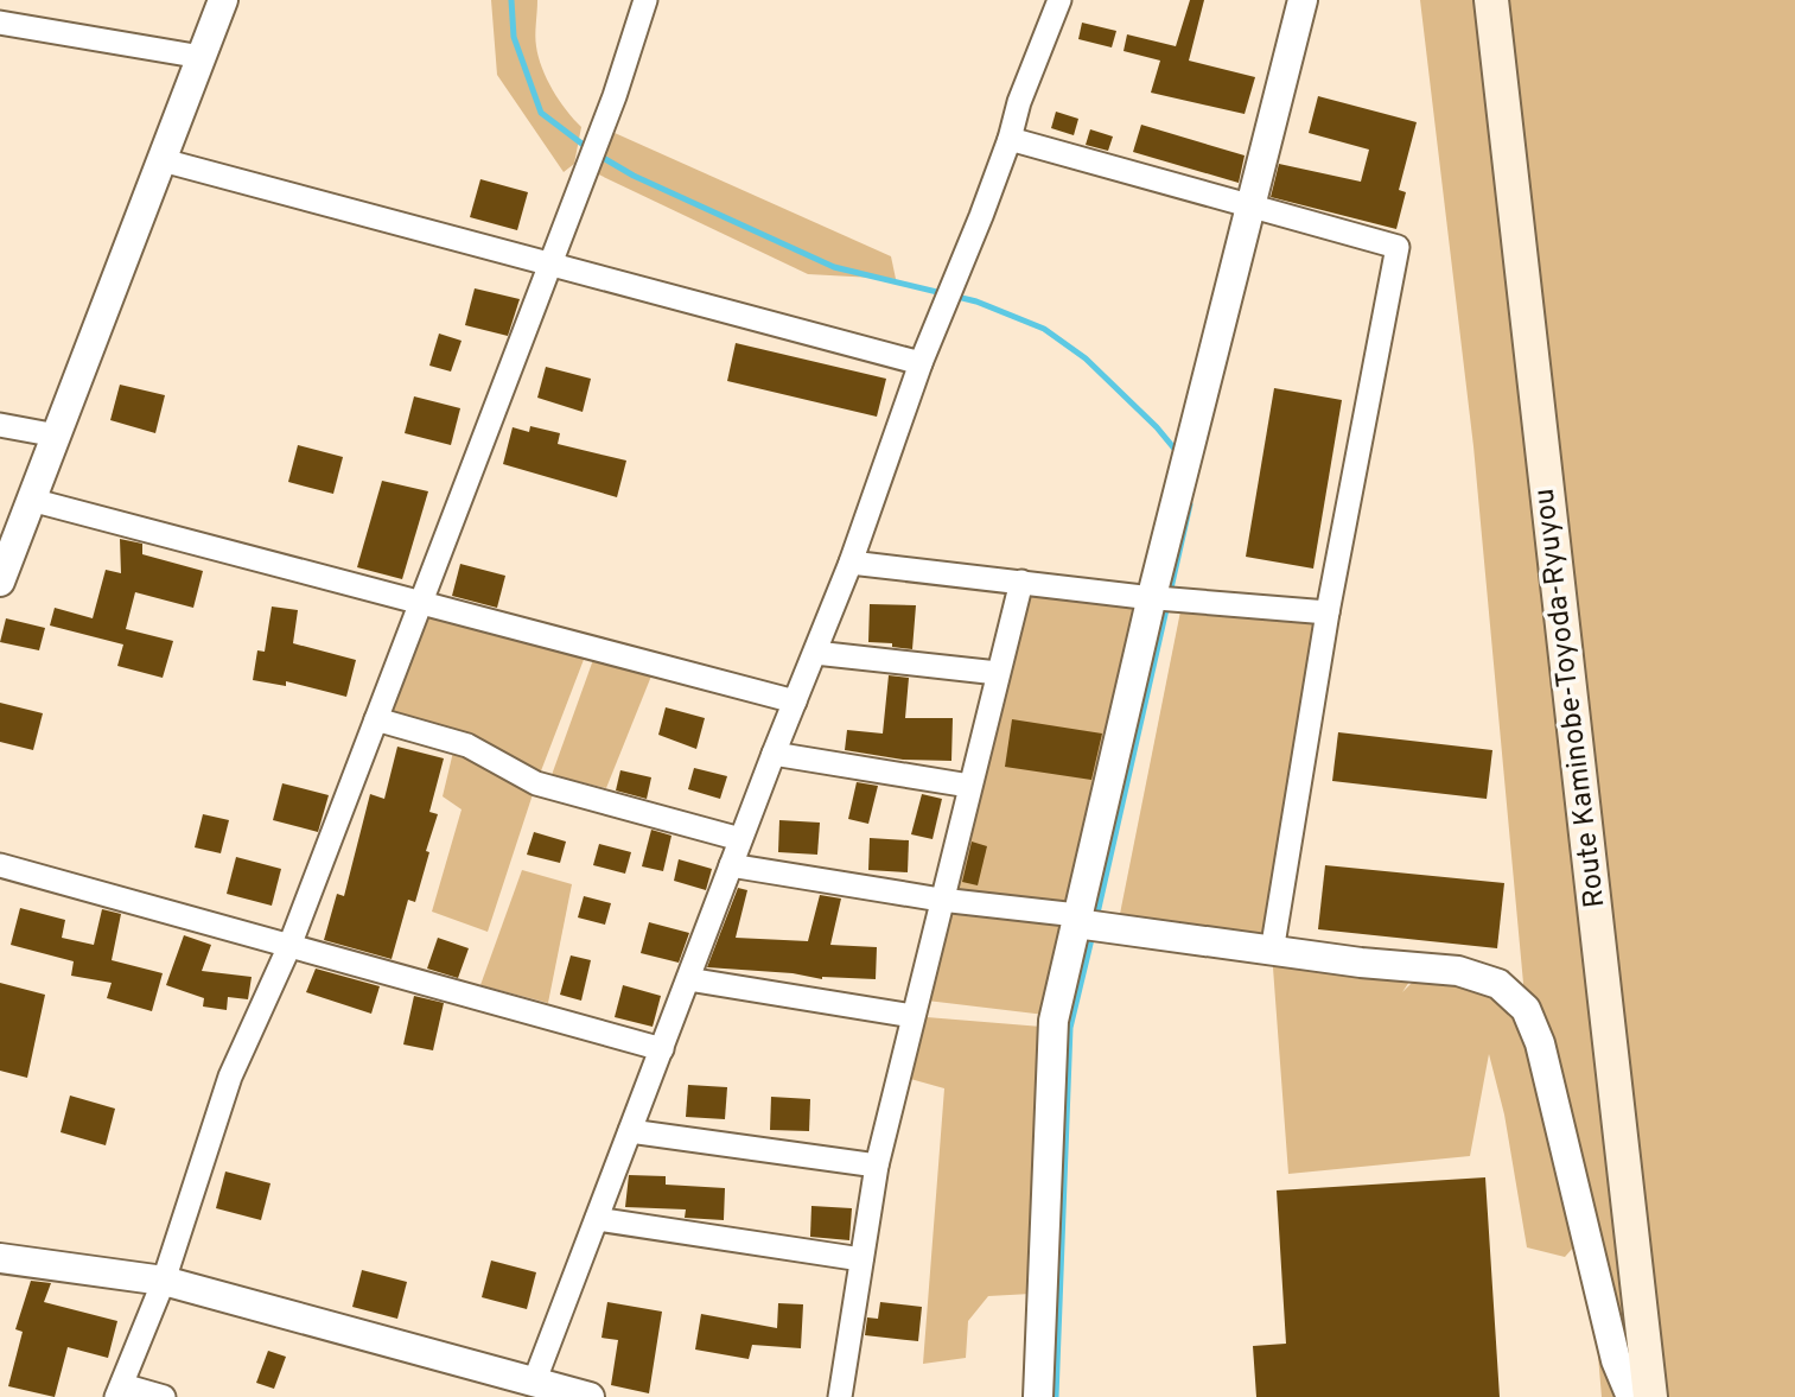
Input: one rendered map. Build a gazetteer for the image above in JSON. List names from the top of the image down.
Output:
{
  "streets": {
    "main road": ["Route Kaminobe-Toyoda-Ryuyou"]
  }
}
